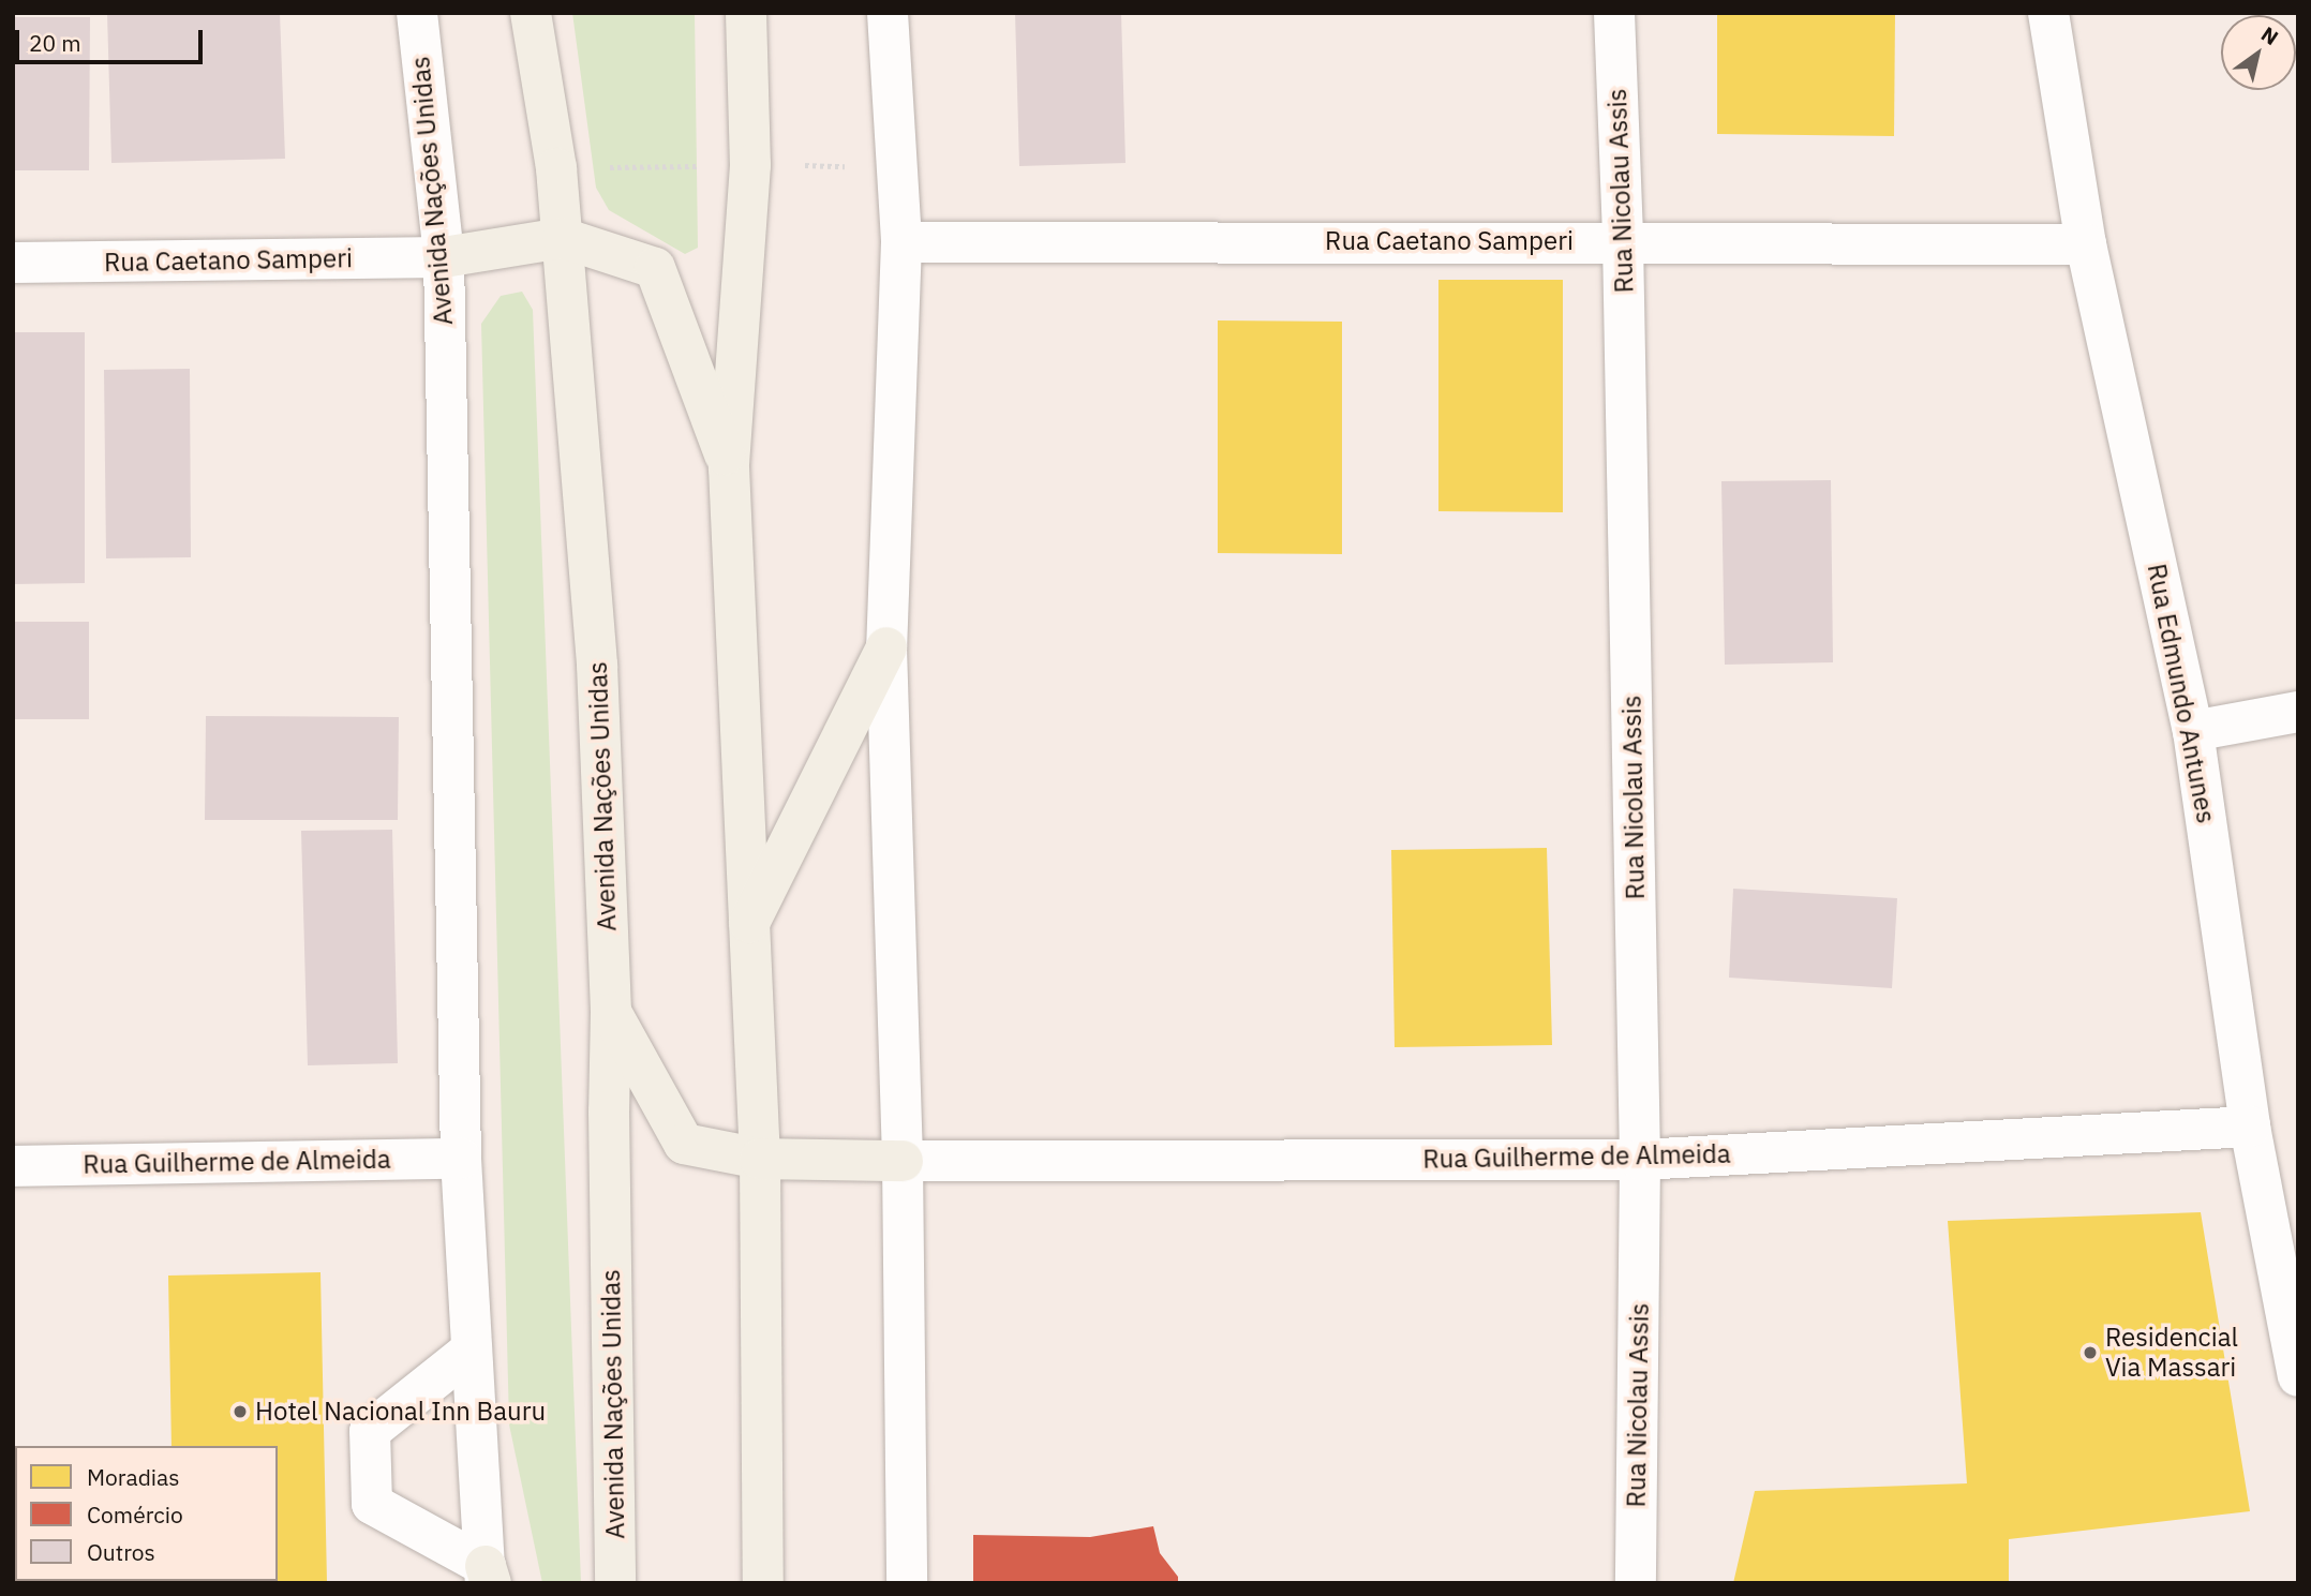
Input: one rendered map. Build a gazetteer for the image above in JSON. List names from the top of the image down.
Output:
{
  "streets": {
    "main road": ["Avenida Nações Unidas"],
    "street": [
      "Rua Nicolau Assis",
      "Rua Caetano Samperi",
      "Rua Edmundo Antunes",
      "Rua Guilherme de Almeida"
    ]
  },
  "crossings": [
    ["Avenida Nações Unidas", "Rua Caetano Samperi"],
    ["Avenida Nações Unidas", "Rua Guilherme de Almeida"],
    ["Rua Nicolau Assis", "Rua Caetano Samperi"],
    ["Rua Nicolau Assis", "Rua Guilherme de Almeida"],
    ["Rua Caetano Samperi", "Rua Edmundo Antunes"],
    ["Rua Edmundo Antunes", "Rua Guilherme de Almeida"]
  ],
  "places": ["Residencial Via Massari", "Hotel Nacional Inn Bauru"],
  "legend": ["Moradias", "Comércio", "Outros"],
  "scale_bar": "20 m",
  "north": "top right"
}
